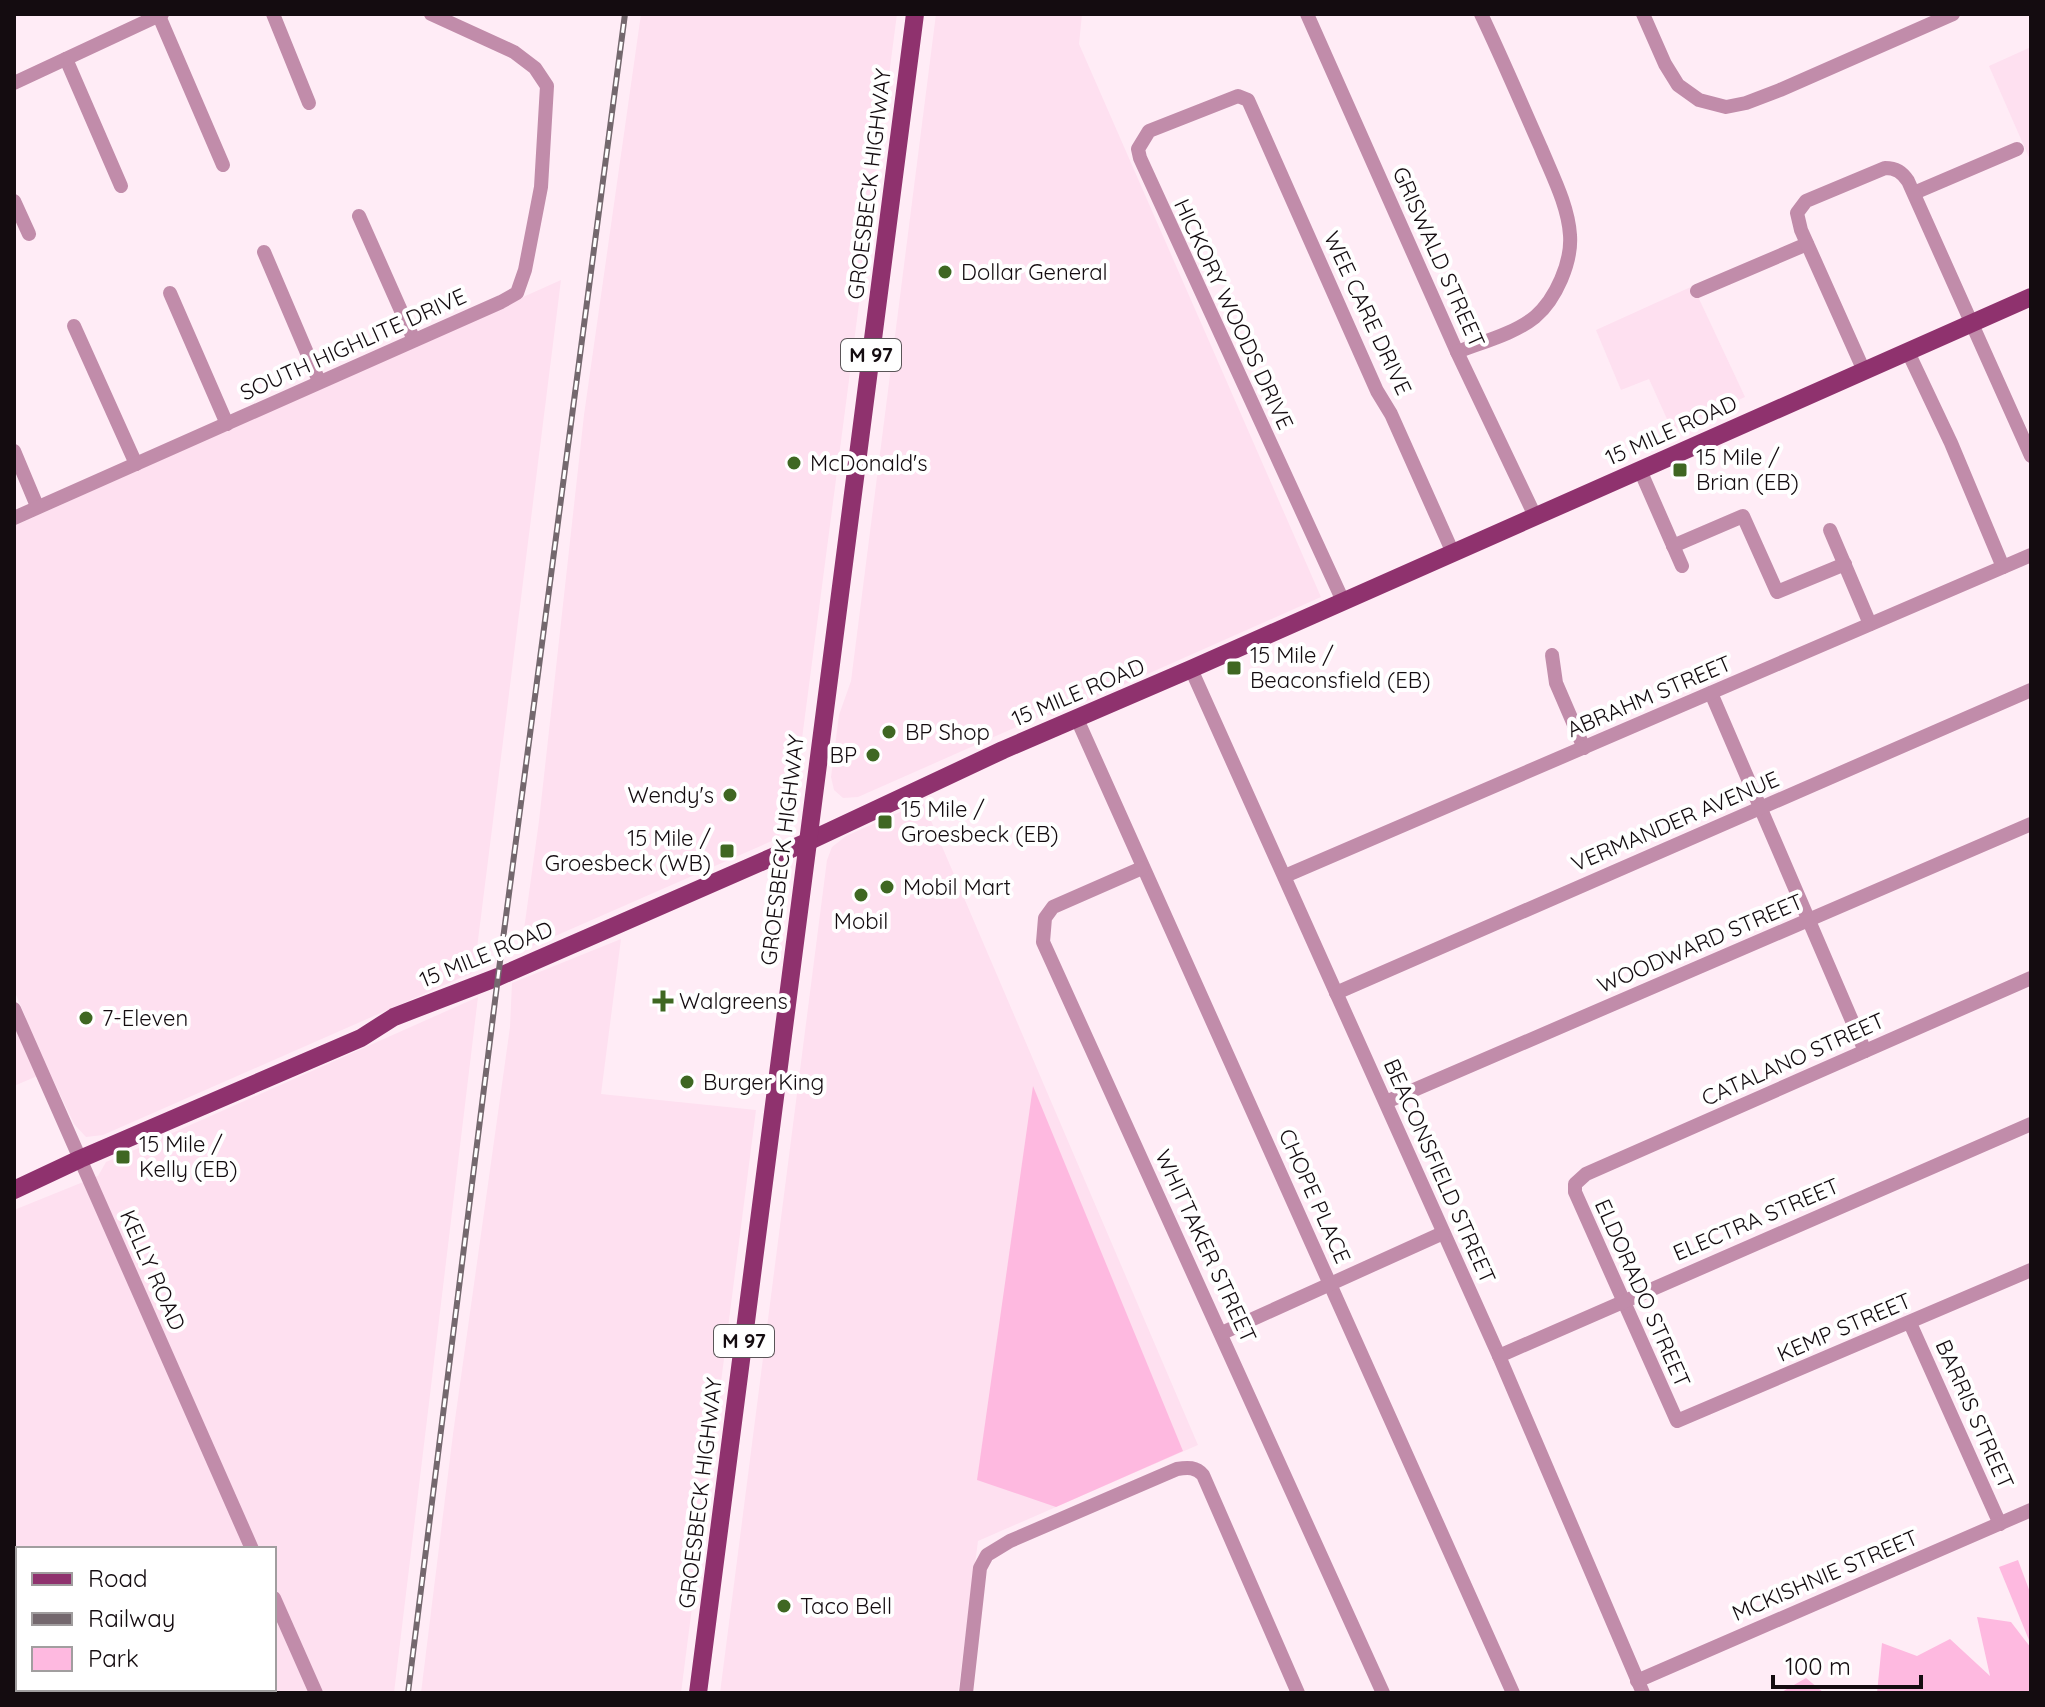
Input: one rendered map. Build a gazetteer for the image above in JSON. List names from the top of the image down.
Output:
{
  "streets": {
    "main road": ["GROESBECK HIGHWAY", "M 97", "15 MILE ROAD"],
    "street": [
      "GRISWALD STREET",
      "WEE CARE DRIVE",
      "HICKORY WOODS DRIVE",
      "SOUTH HIGHLITE DRIVE",
      "ABRAHM STREET",
      "VERMANDER AVENUE",
      "WOODWARD STREET",
      "CATALANO STREET",
      "BEACONSFIELD STREET",
      "CHOPE PLACE",
      "ELECTRA STREET",
      "WHITTAKER STREET",
      "KELLY ROAD",
      "ELDORADO STREET",
      "KEMP STREET",
      "BARRIS STREET",
      "MCKISHNIE STREET"
    ]
  },
  "crossings": [
    ["GROESBECK HIGHWAY", "15 MILE ROAD"],
    ["GRISWALD STREET", "15 MILE ROAD"],
    ["WEE CARE DRIVE", "HICKORY WOODS DRIVE"],
    ["WEE CARE DRIVE", "15 MILE ROAD"],
    ["HICKORY WOODS DRIVE", "15 MILE ROAD"],
    ["15 MILE ROAD", "BEACONSFIELD STREET"],
    ["15 MILE ROAD", "CHOPE PLACE"],
    ["15 MILE ROAD", "KELLY ROAD"],
    ["ABRAHM STREET", "BEACONSFIELD STREET"],
    ["VERMANDER AVENUE", "BEACONSFIELD STREET"],
    ["WOODWARD STREET", "BEACONSFIELD STREET"],
    ["CATALANO STREET", "ELDORADO STREET"],
    ["BEACONSFIELD STREET", "ELECTRA STREET"],
    ["BEACONSFIELD STREET", "MCKISHNIE STREET"],
    ["CHOPE PLACE", "WHITTAKER STREET"],
    ["ELECTRA STREET", "ELDORADO STREET"],
    ["ELDORADO STREET", "KEMP STREET"],
    ["KEMP STREET", "BARRIS STREET"],
    ["BARRIS STREET", "MCKISHNIE STREET"]
  ],
  "places": {
    "other": [
      "Dollar General",
      "McDonald's",
      "BP Shop",
      "BP",
      "Wendy's",
      "Mobil Mart",
      "Mobil",
      "7-Eleven",
      "Burger King",
      "Taco Bell"
    ],
    "transit": [
      "15 Mile / Brian (EB)",
      "15 Mile / Beaconsfield (EB)",
      "15 Mile / Groesbeck (EB)",
      "15 Mile / Groesbeck (WB)",
      "15 Mile / Kelly (EB)"
    ],
    "health": ["Walgreens"]
  },
  "legend": ["Road", "Railway", "Park"],
  "scale_bar": "100 m"
}
